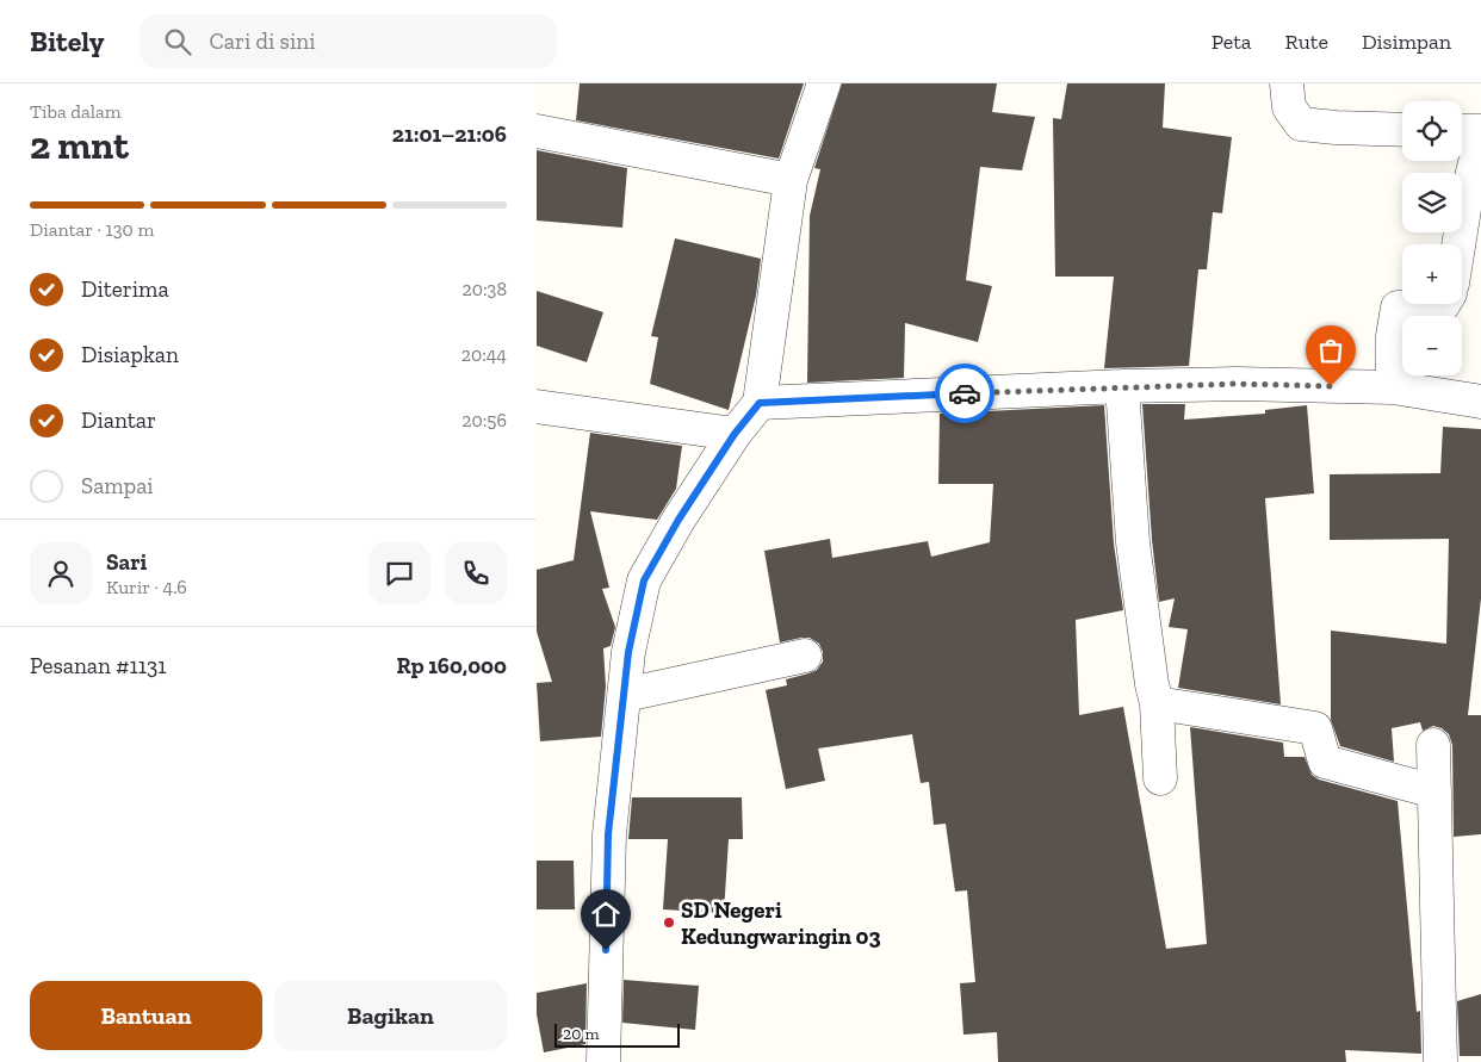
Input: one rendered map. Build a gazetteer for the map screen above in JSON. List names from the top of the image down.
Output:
{
  "places": ["SD Negeri Kedungwaringin 03"],
  "scale_bar": "20 m",
  "page": {
    "header": "Bitely",
    "search": "Cari di sini",
    "nav": ["Peta", "Rute", "Disimpan"],
    "heading": ["2 mnt", "Tiba dalam", "21:01–21:06"],
    "panel": [
      "Sari",
      "Kurir · 4.6",
      "Pesanan #1131",
      "Rp 160,000"
    ],
    "map_buttons": ["+", "−"],
    "bar": "Diantar · 130 m",
    "list": [
      ["Diterima", "20:38"],
      ["Disiapkan", "20:44"],
      ["Diantar", "20:56"],
      "Sampai"
    ],
    "buttons": ["Bantuan", "Bagikan"],
    "scale": "20 m"
  }
}
